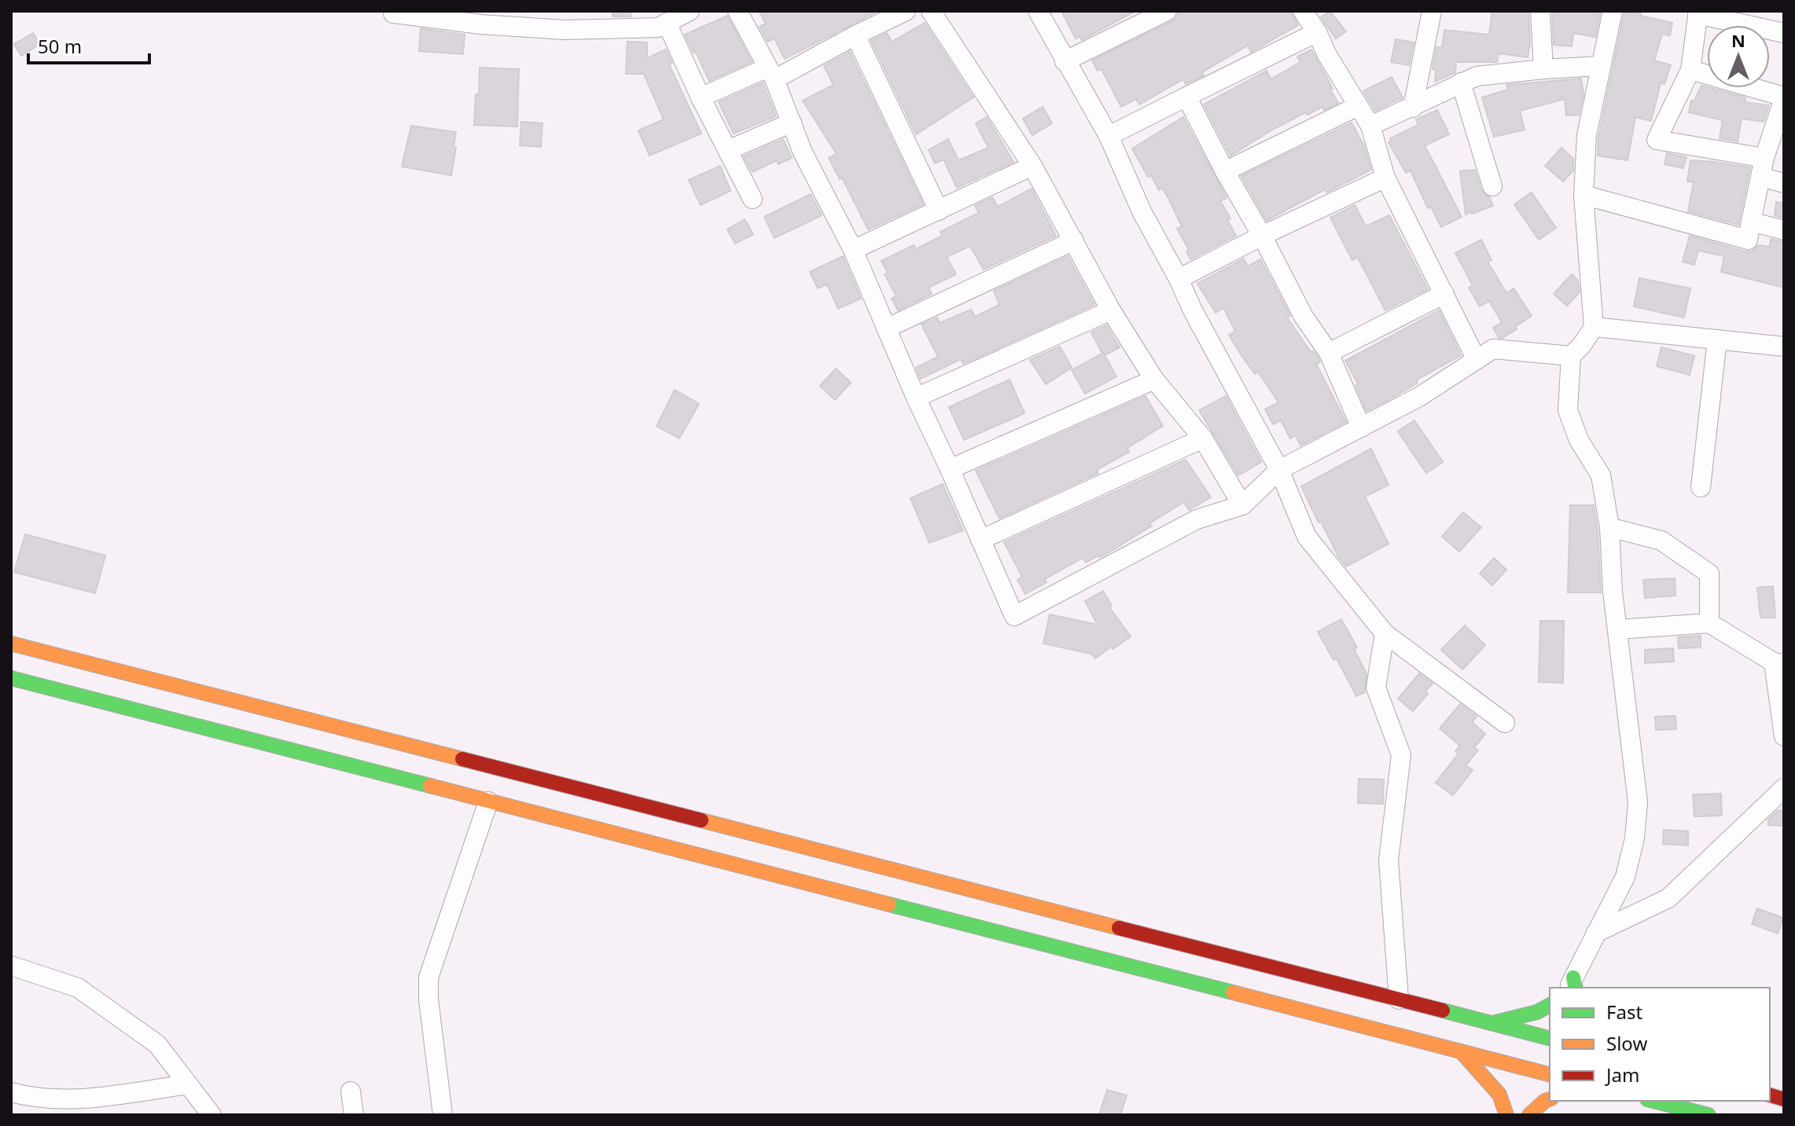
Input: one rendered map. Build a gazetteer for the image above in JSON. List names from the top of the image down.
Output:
{
  "legend": ["Fast", "Slow", "Jam"],
  "scale_bar": "50 m",
  "north": "top"
}
